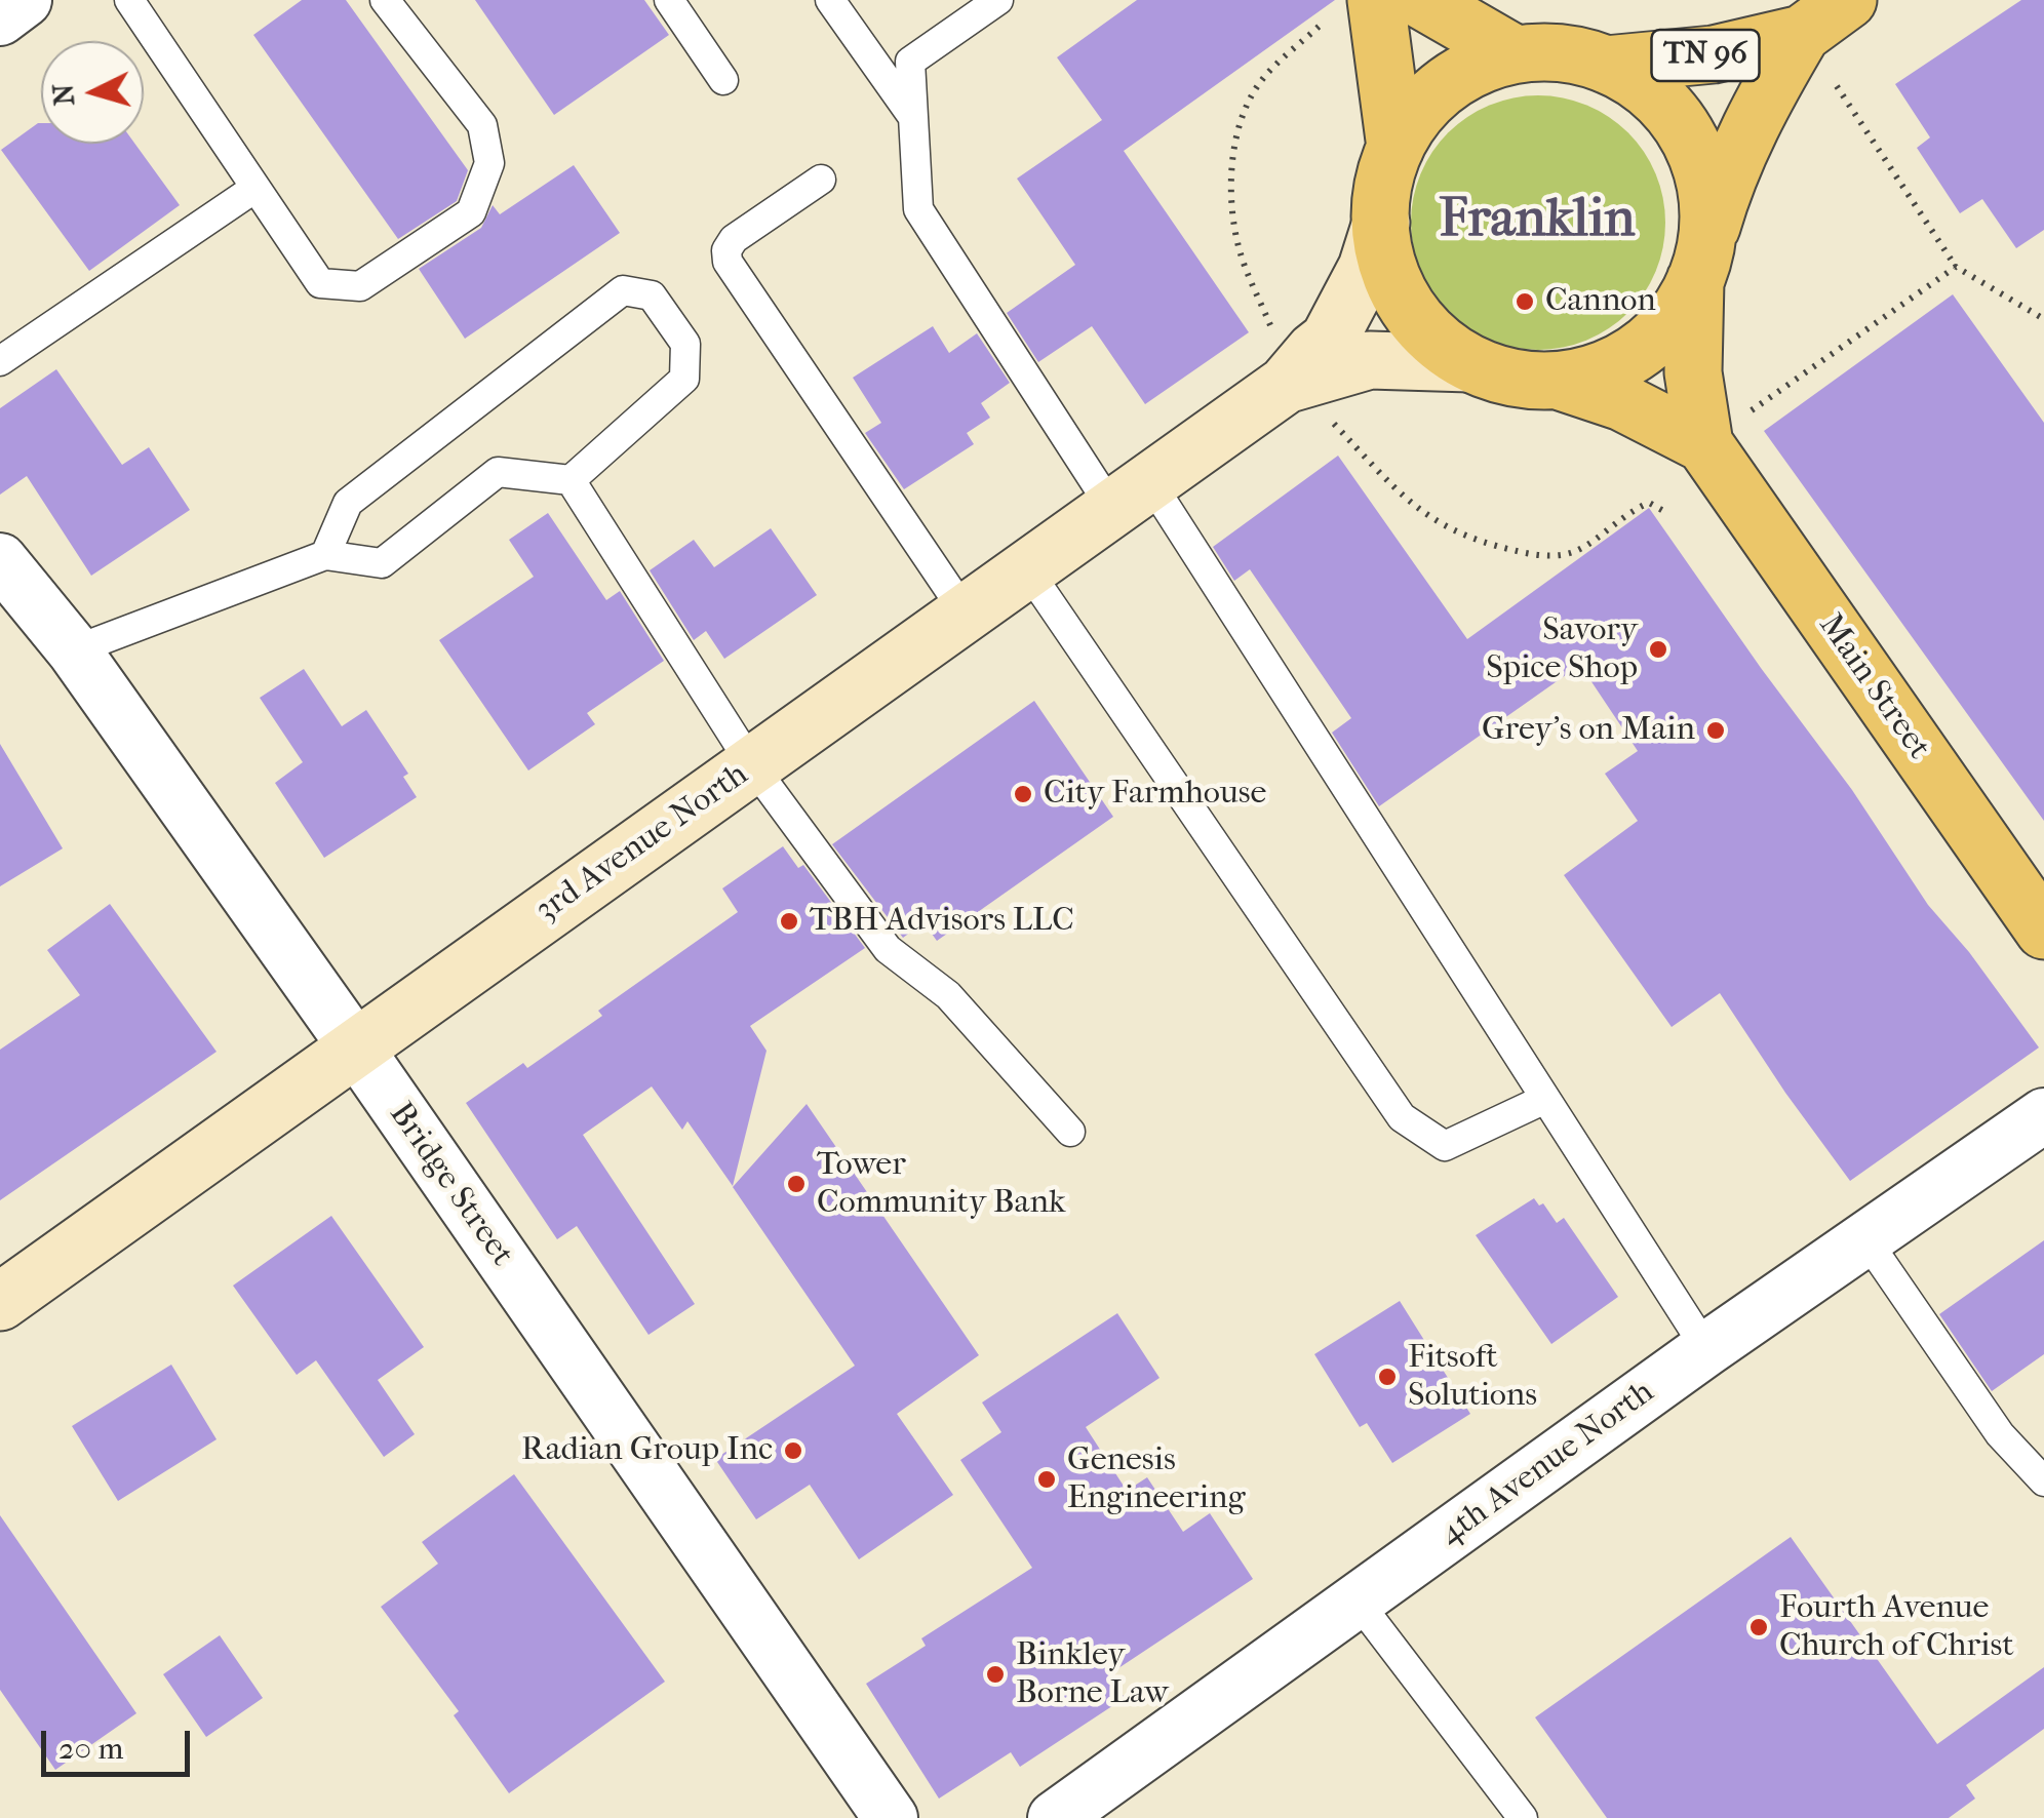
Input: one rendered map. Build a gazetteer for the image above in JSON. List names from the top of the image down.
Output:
{
  "streets": {
    "main road": ["TN 96", "Main Street", "3rd Avenue North"],
    "street": ["Bridge Street", "4th Avenue North"]
  },
  "crossings": [
    ["TN 96", "Main Street"],
    ["TN 96", "3rd Avenue North"],
    ["Main Street", "3rd Avenue North"],
    ["3rd Avenue North", "Bridge Street"]
  ],
  "districts": ["Franklin"],
  "places": [
    "Cannon",
    "Savory Spice Shop",
    "Grey's on Main",
    "City Farmhouse",
    "TBH Advisors LLC",
    "Tower Community Bank",
    "Fitsoft Solutions",
    "Radian Group Inc",
    "Genesis Engineering",
    "Fourth Avenue Church of Christ",
    "Binkley Borne Law"
  ],
  "scale_bar": "20 m",
  "north": "left"
}
